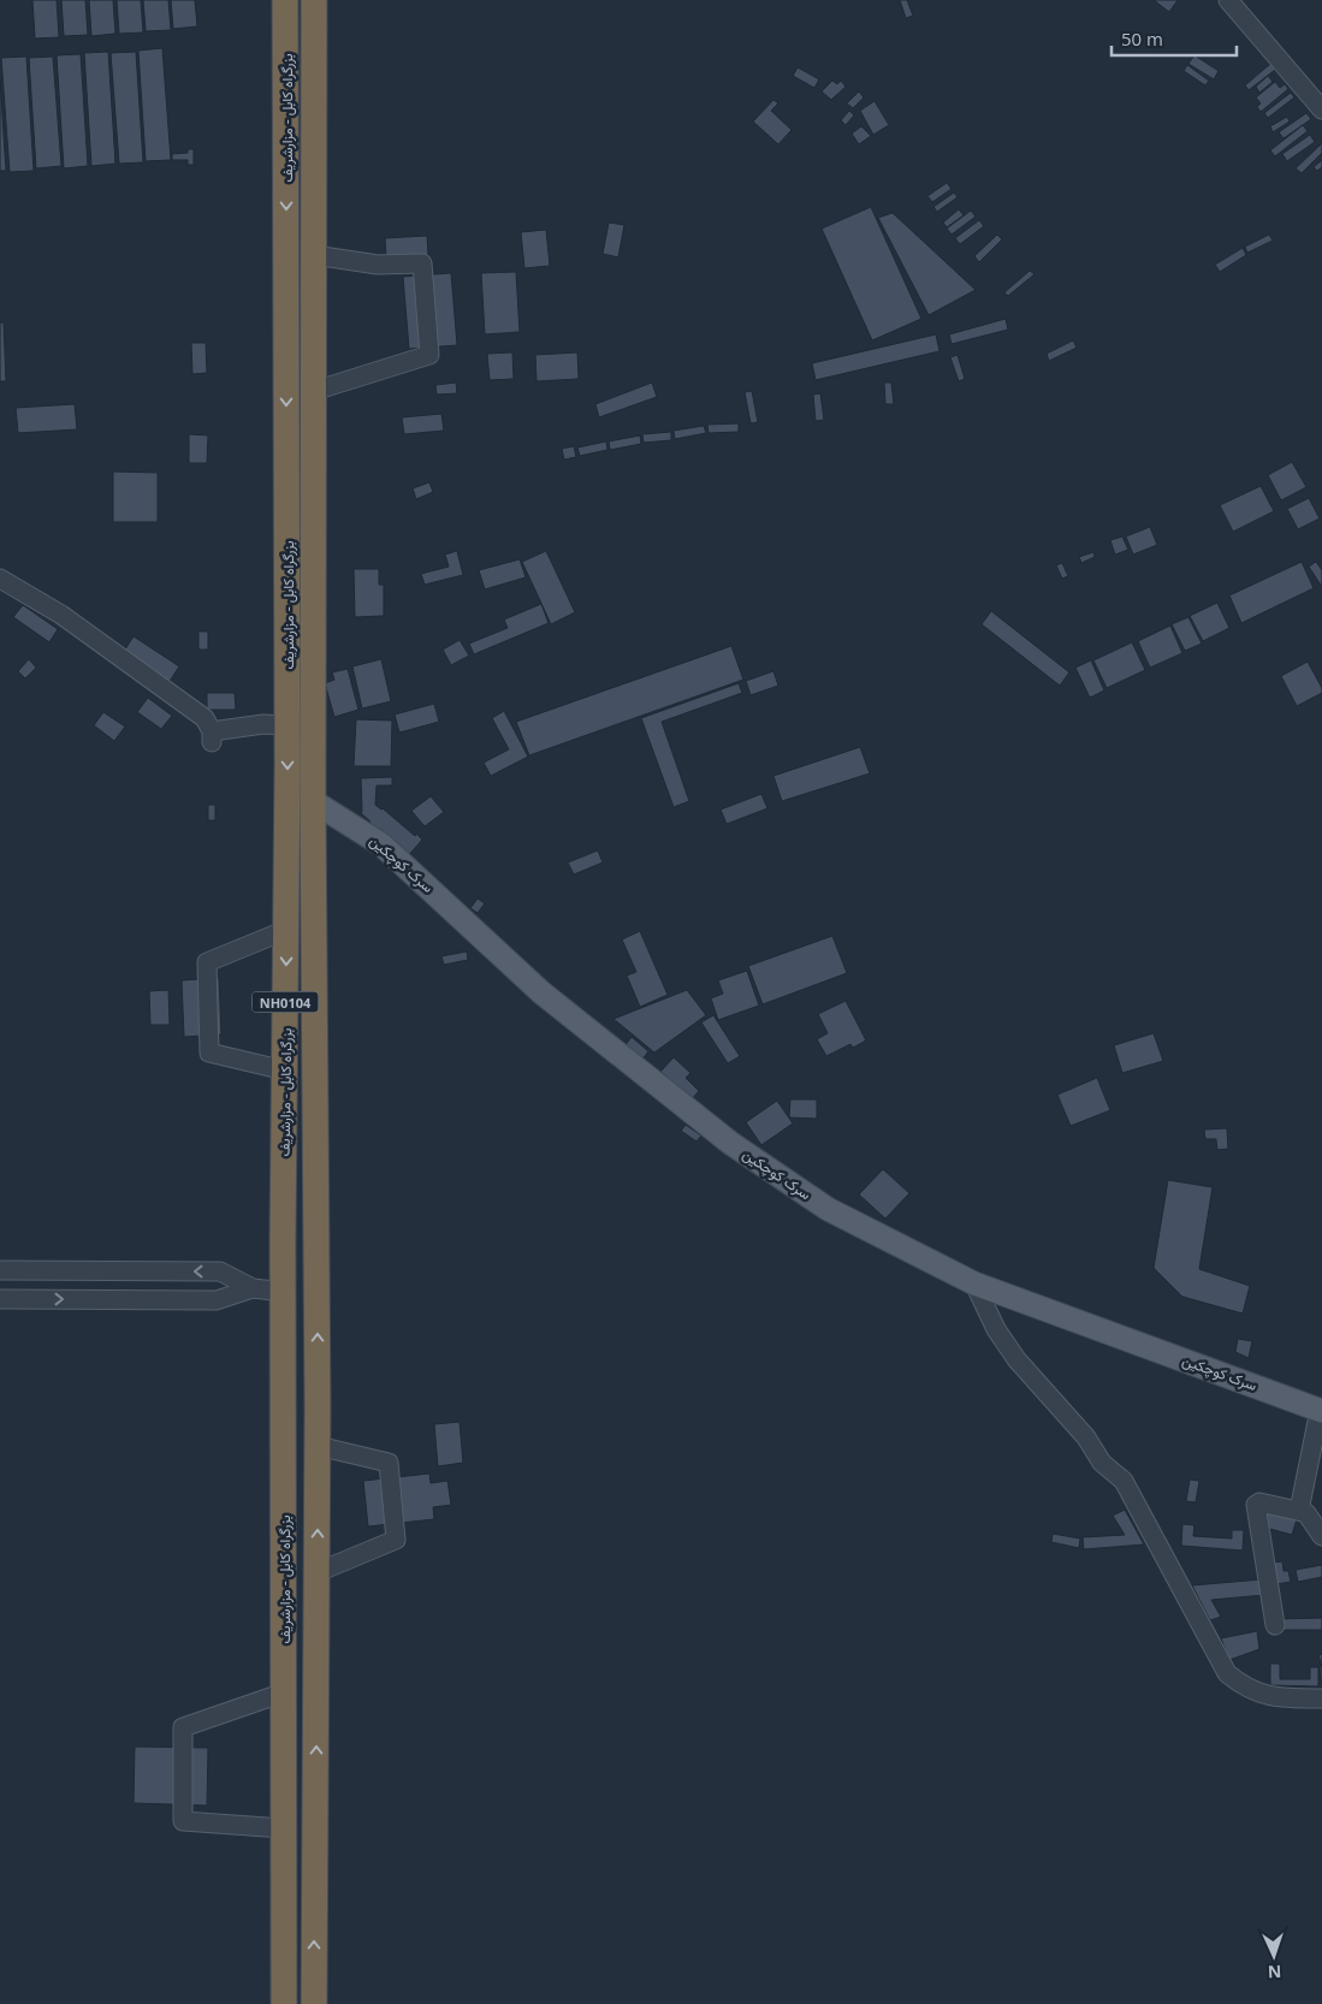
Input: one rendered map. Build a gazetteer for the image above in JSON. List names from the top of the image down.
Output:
{
  "streets": {
    "highway": ["بزرگراه کابل - مزارشریف", "NH0104"],
    "main road": ["سرک کوچکین"]
  },
  "crossings": [
    ["بزرگراه کابل - مزارشریف", "سرک کوچکین"]
  ],
  "scale_bar": "50 m",
  "north": "bottom"
}
